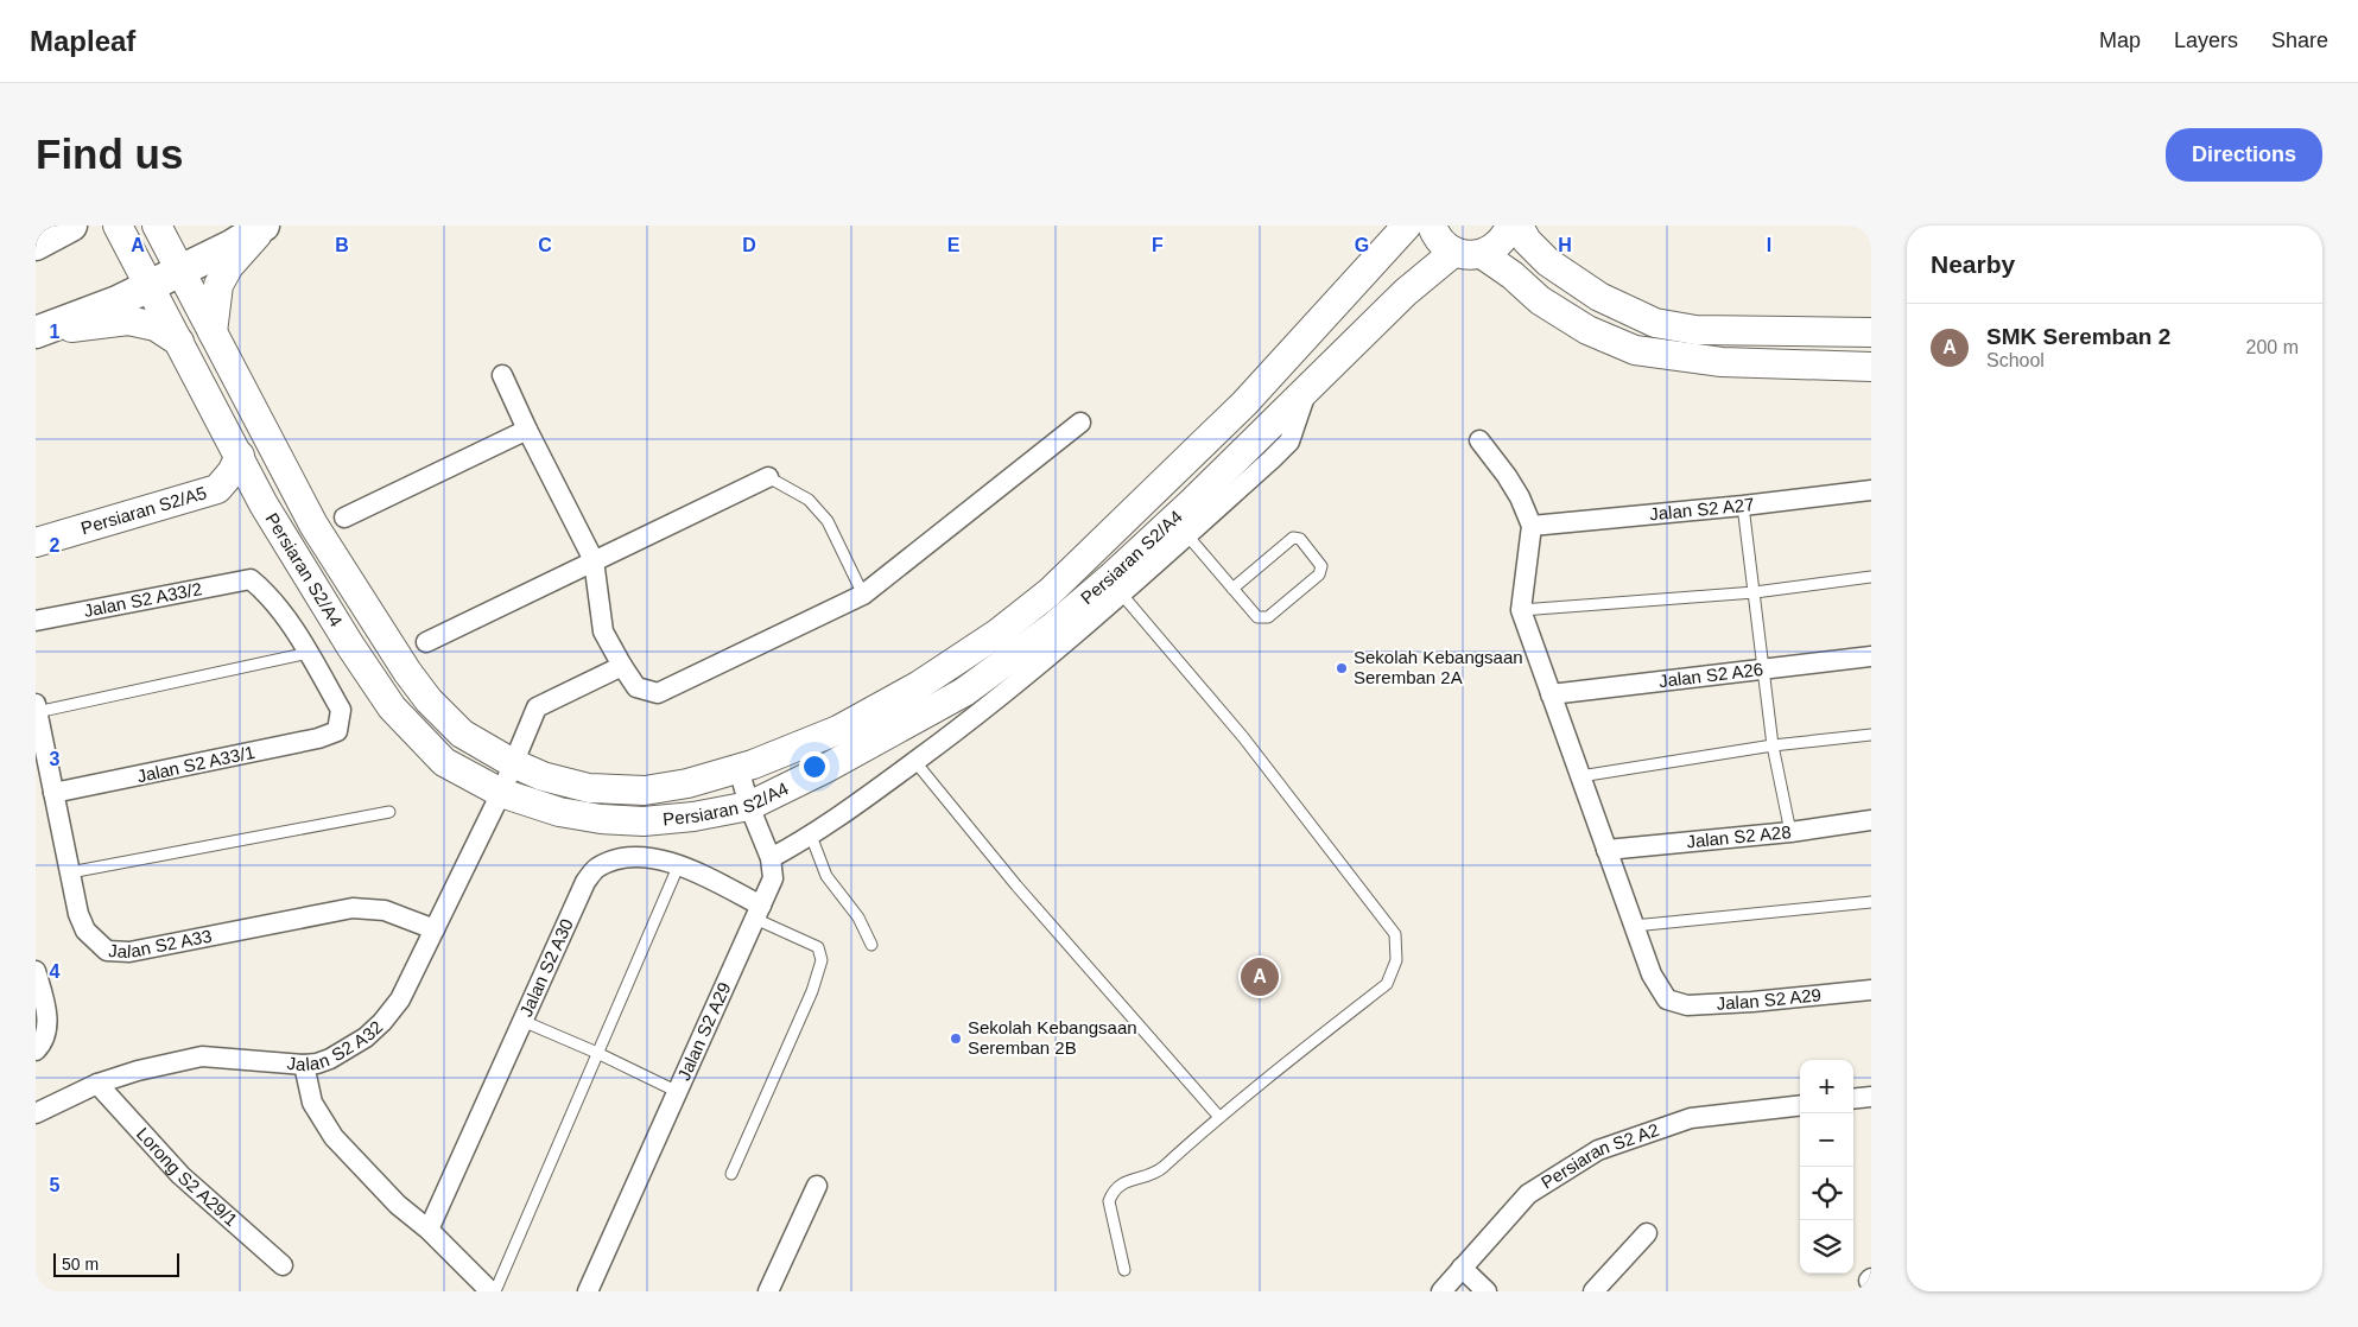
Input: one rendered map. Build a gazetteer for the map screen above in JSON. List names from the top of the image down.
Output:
{
  "streets": {
    "main road": ["Persiaran S2/A5", "Persiaran S2/A4"],
    "street": [
      "Jalan S2 A27",
      "Jalan S2 A33/2",
      "Jalan S2 A26",
      "Jalan S2 A33/1",
      "Jalan S2 A28",
      "Jalan S2 A33",
      "Jalan S2 A30",
      "Jalan S2 A29",
      "Jalan S2 A32",
      "Persiaran S2 A2",
      "Lorong S2 A29/1"
    ]
  },
  "crossings": [
    ["Persiaran S2/A5", "Persiaran S2/A4"],
    ["Persiaran S2/A4", "Jalan S2 A29"],
    ["Persiaran S2/A4", "Jalan S2 A32"],
    ["Jalan S2 A33/2", "Jalan S2 A33/1"],
    ["Jalan S2 A33/1", "Jalan S2 A33"],
    ["Jalan S2 A33", "Jalan S2 A32"],
    ["Jalan S2 A30", "Jalan S2 A29"],
    ["Jalan S2 A32", "Lorong S2 A29/1"]
  ],
  "places": ["Sekolah Kebangsaan Seremban 2A", "Sekolah Kebangsaan Seremban 2B"],
  "scale_bar": "50 m",
  "page": {
    "header": "Mapleaf",
    "nav": ["Map", "Layers", "Share"],
    "buttons": "Directions",
    "title": "Find us",
    "heading": "Nearby",
    "list": [
      {
        "mark": "A",
        "name": "SMK Seremban 2",
        "note": "School",
        "value": "200 m"
      }
    ],
    "pins": "A",
    "map_buttons": ["+", "−"],
    "scale": "50 m"
  },
  "grid": {
    "columns": [
      "A",
      "B",
      "C",
      "D",
      "E",
      "F",
      "G",
      "H",
      "I"
    ],
    "rows": [
      "1",
      "2",
      "3",
      "4",
      "5"
    ]
  }
}
